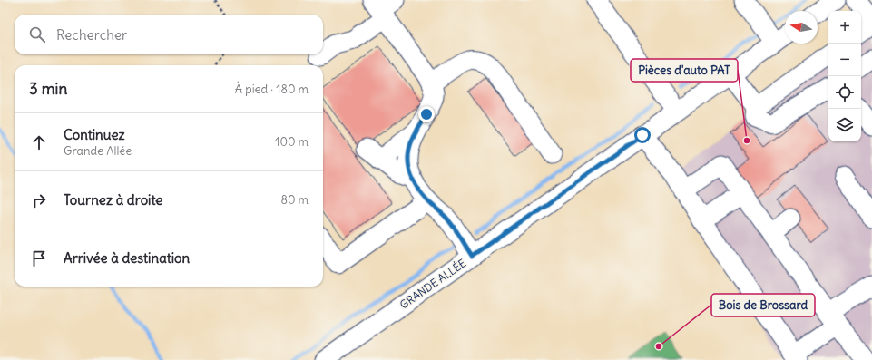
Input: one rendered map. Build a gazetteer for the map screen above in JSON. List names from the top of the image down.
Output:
{
  "streets": {
    "street": ["GRANDE ALLÉE"]
  },
  "places": ["Pièces d'auto PAT", "Bois de Brossard"],
  "north": "left",
  "page": {
    "map_buttons": ["+", "−"],
    "search": "Rechercher",
    "heading": ["3 min", "À pied · 180 m"],
    "list": [
      ["Continuez", "Grande Allée", "100 m"],
      ["Tournez à droite", "80 m"],
      "Arrivée à destination"
    ]
  }
}
